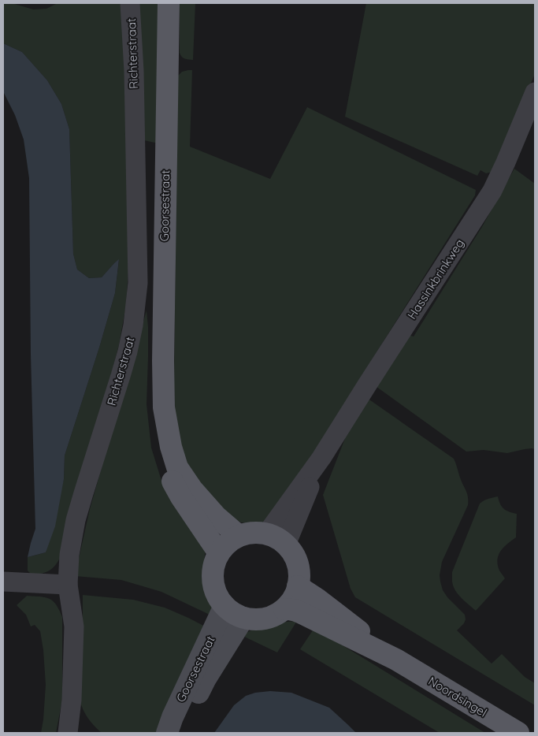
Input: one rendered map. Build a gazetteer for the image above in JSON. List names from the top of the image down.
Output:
{
  "streets": {
    "main road": ["Goorsestraat", "Noordsingel"],
    "street": ["Richterstraat", "Hassinkbrinkweg"]
  },
  "crossings": [
    ["Goorsestraat", "Hassinkbrinkweg"],
    ["Goorsestraat", "Noordsingel"],
    ["Hassinkbrinkweg", "Noordsingel"]
  ]
}
